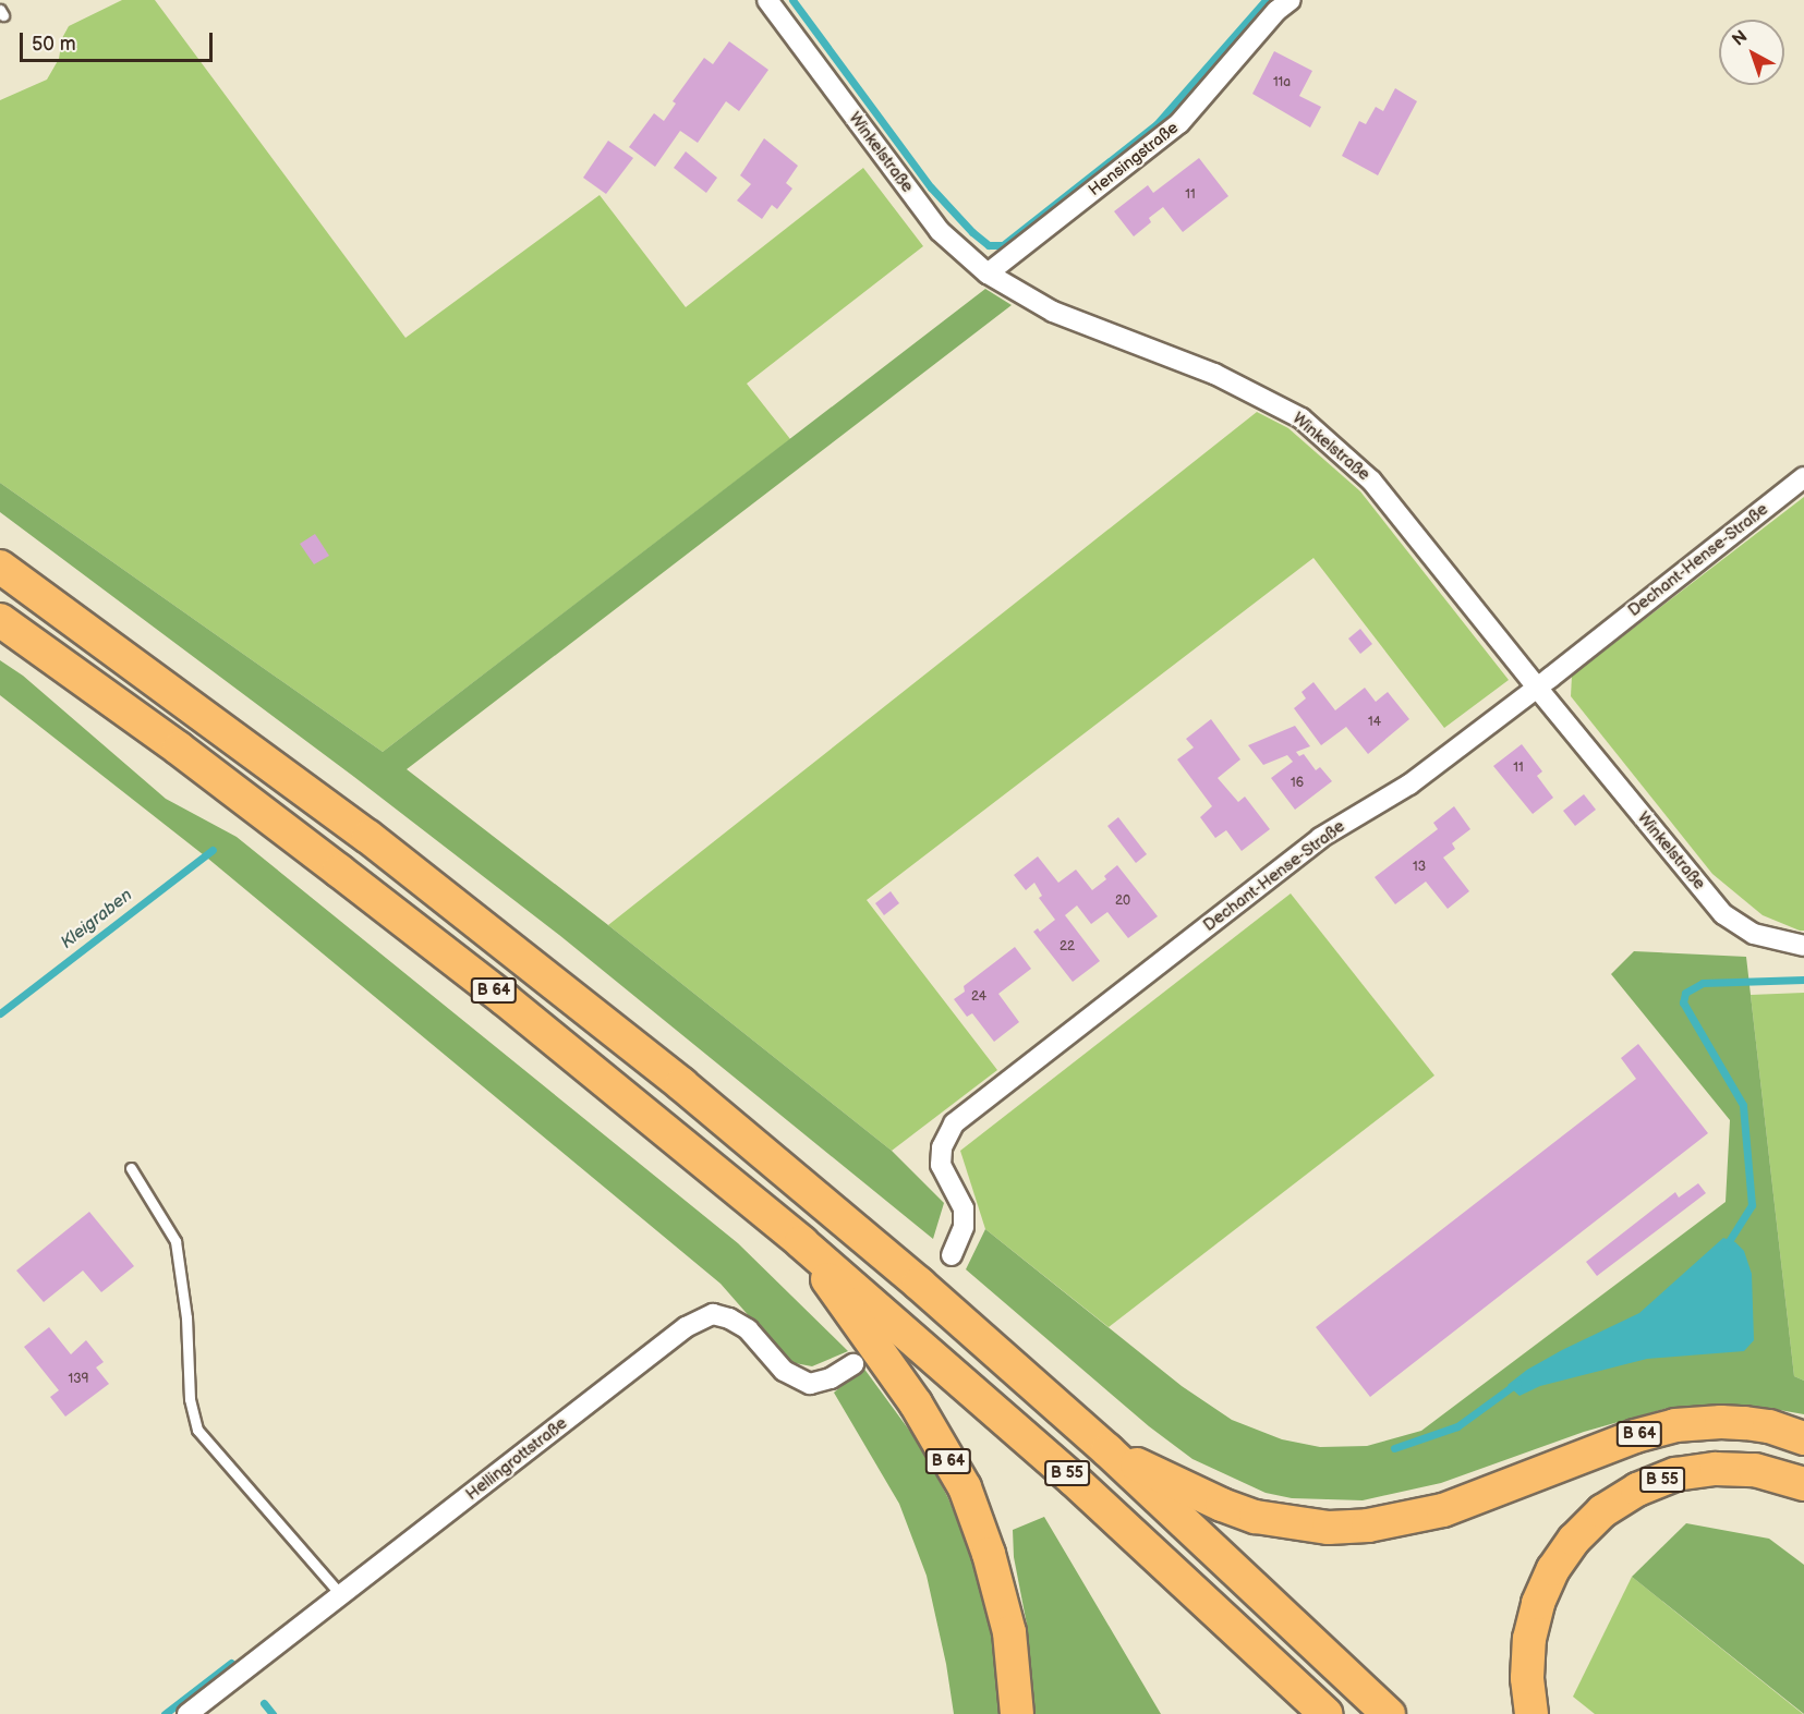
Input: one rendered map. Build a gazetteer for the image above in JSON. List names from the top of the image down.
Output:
{
  "streets": {
    "highway": ["B 64", "B 55"],
    "street": [
      "Winkelstraße",
      "Hensingstraße",
      "Dechant-Hense-Straße",
      "Hellingrottstraße"
    ]
  },
  "crossings": [
    ["Winkelstraße", "Hensingstraße"],
    ["Winkelstraße", "Dechant-Hense-Straße"],
    ["B 64", "B 55"]
  ],
  "water": ["Kleigraben"],
  "house_numbers": [
    "11a",
    "11",
    "14",
    "11",
    "16",
    "13",
    "20",
    "22",
    "24",
    "139"
  ],
  "scale_bar": "50 m",
  "north": "top left"
}
